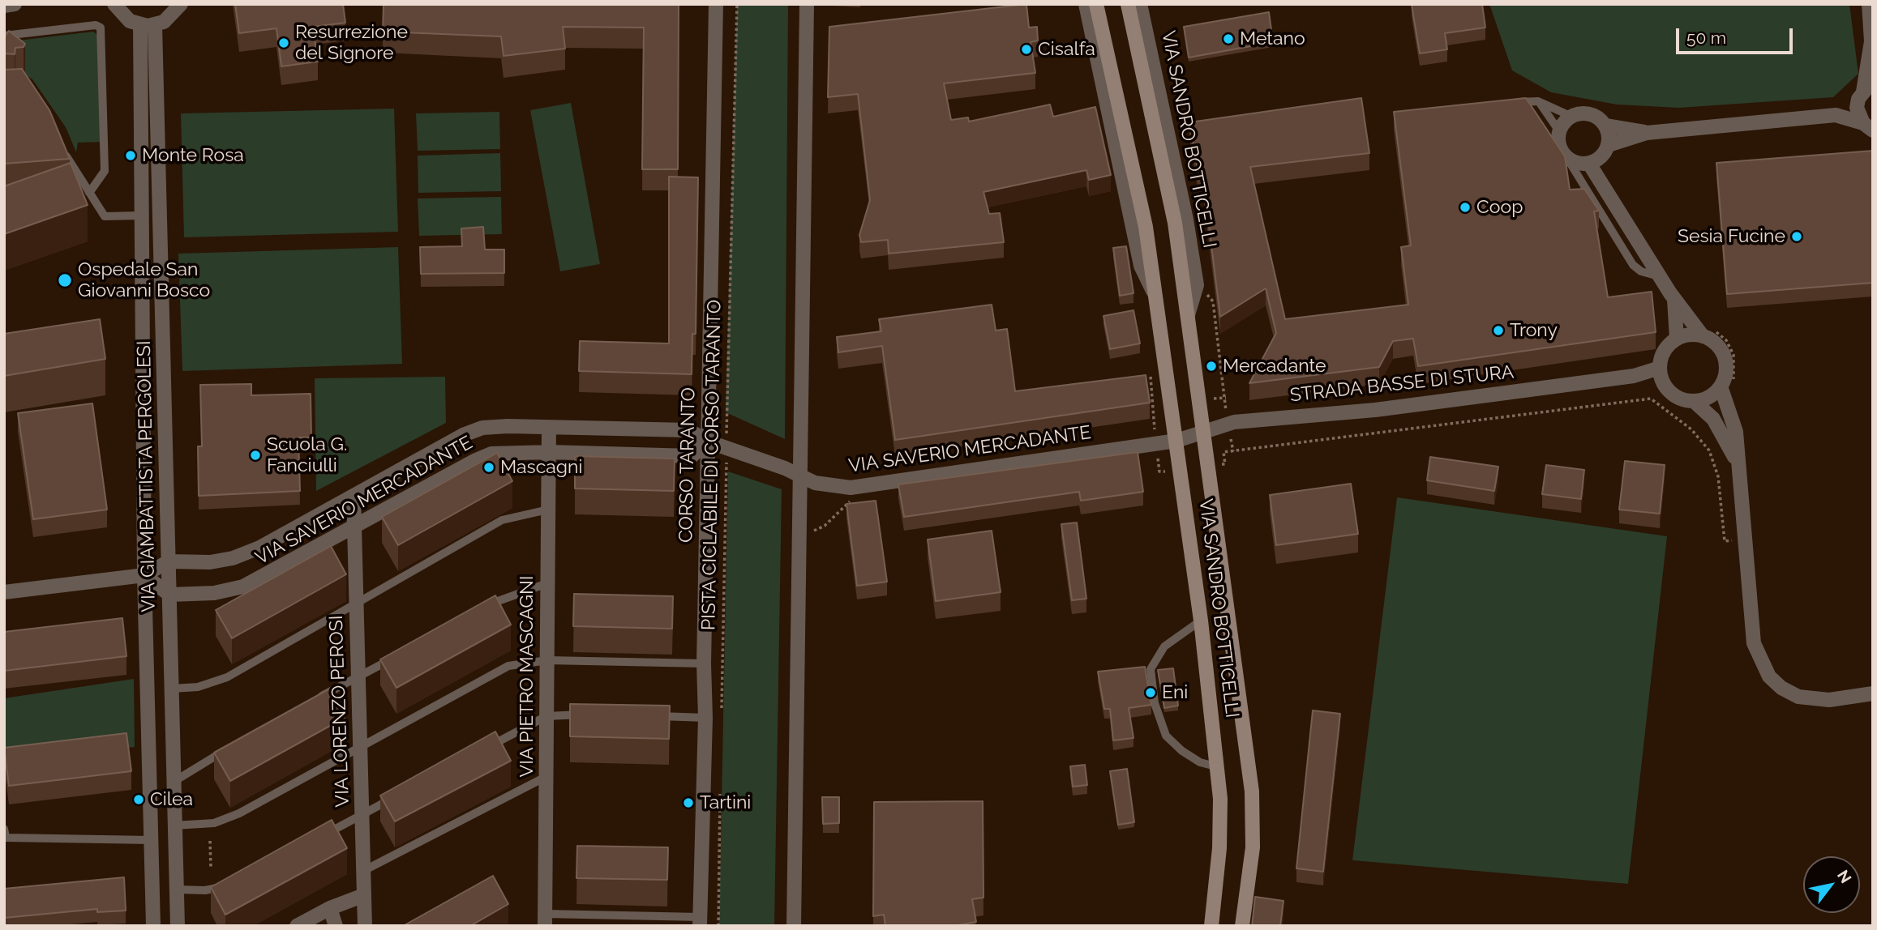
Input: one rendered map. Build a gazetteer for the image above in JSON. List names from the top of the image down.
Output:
{
  "streets": {
    "main road": ["VIA SANDRO BOTTICELLI"],
    "street": [
      "STRADA BASSE DI STURA",
      "VIA SAVERIO MERCADANTE",
      "CORSO TARANTO",
      "VIA GIAMBATTISTA PERGOLESI",
      "VIA PIETRO MASCAGNI",
      "VIA LORENZO PEROSI"
    ],
    "path": ["PISTA CICLABILE DI CORSO TARANTO"]
  },
  "crossings": [
    ["VIA SANDRO BOTTICELLI", "STRADA BASSE DI STURA"],
    ["VIA SANDRO BOTTICELLI", "VIA SAVERIO MERCADANTE"],
    ["STRADA BASSE DI STURA", "VIA SAVERIO MERCADANTE"],
    ["VIA SAVERIO MERCADANTE", "CORSO TARANTO"],
    ["VIA SAVERIO MERCADANTE", "PISTA CICLABILE DI CORSO TARANTO"],
    ["VIA SAVERIO MERCADANTE", "VIA GIAMBATTISTA PERGOLESI"],
    ["VIA SAVERIO MERCADANTE", "VIA PIETRO MASCAGNI"],
    ["VIA SAVERIO MERCADANTE", "VIA LORENZO PEROSI"]
  ],
  "places": [
    "Metano",
    "Resurrezione del Signore",
    "Cisalfa",
    "Monte Rosa",
    "Coop",
    "Sesia Fucine",
    "Ospedale San Giovanni Bosco",
    "Trony",
    "Mercadante",
    "Scuola G. Fanciulli",
    "Mascagni",
    "Eni",
    "Cilea",
    "Tartini"
  ],
  "scale_bar": "50 m",
  "north": "top right"
}
